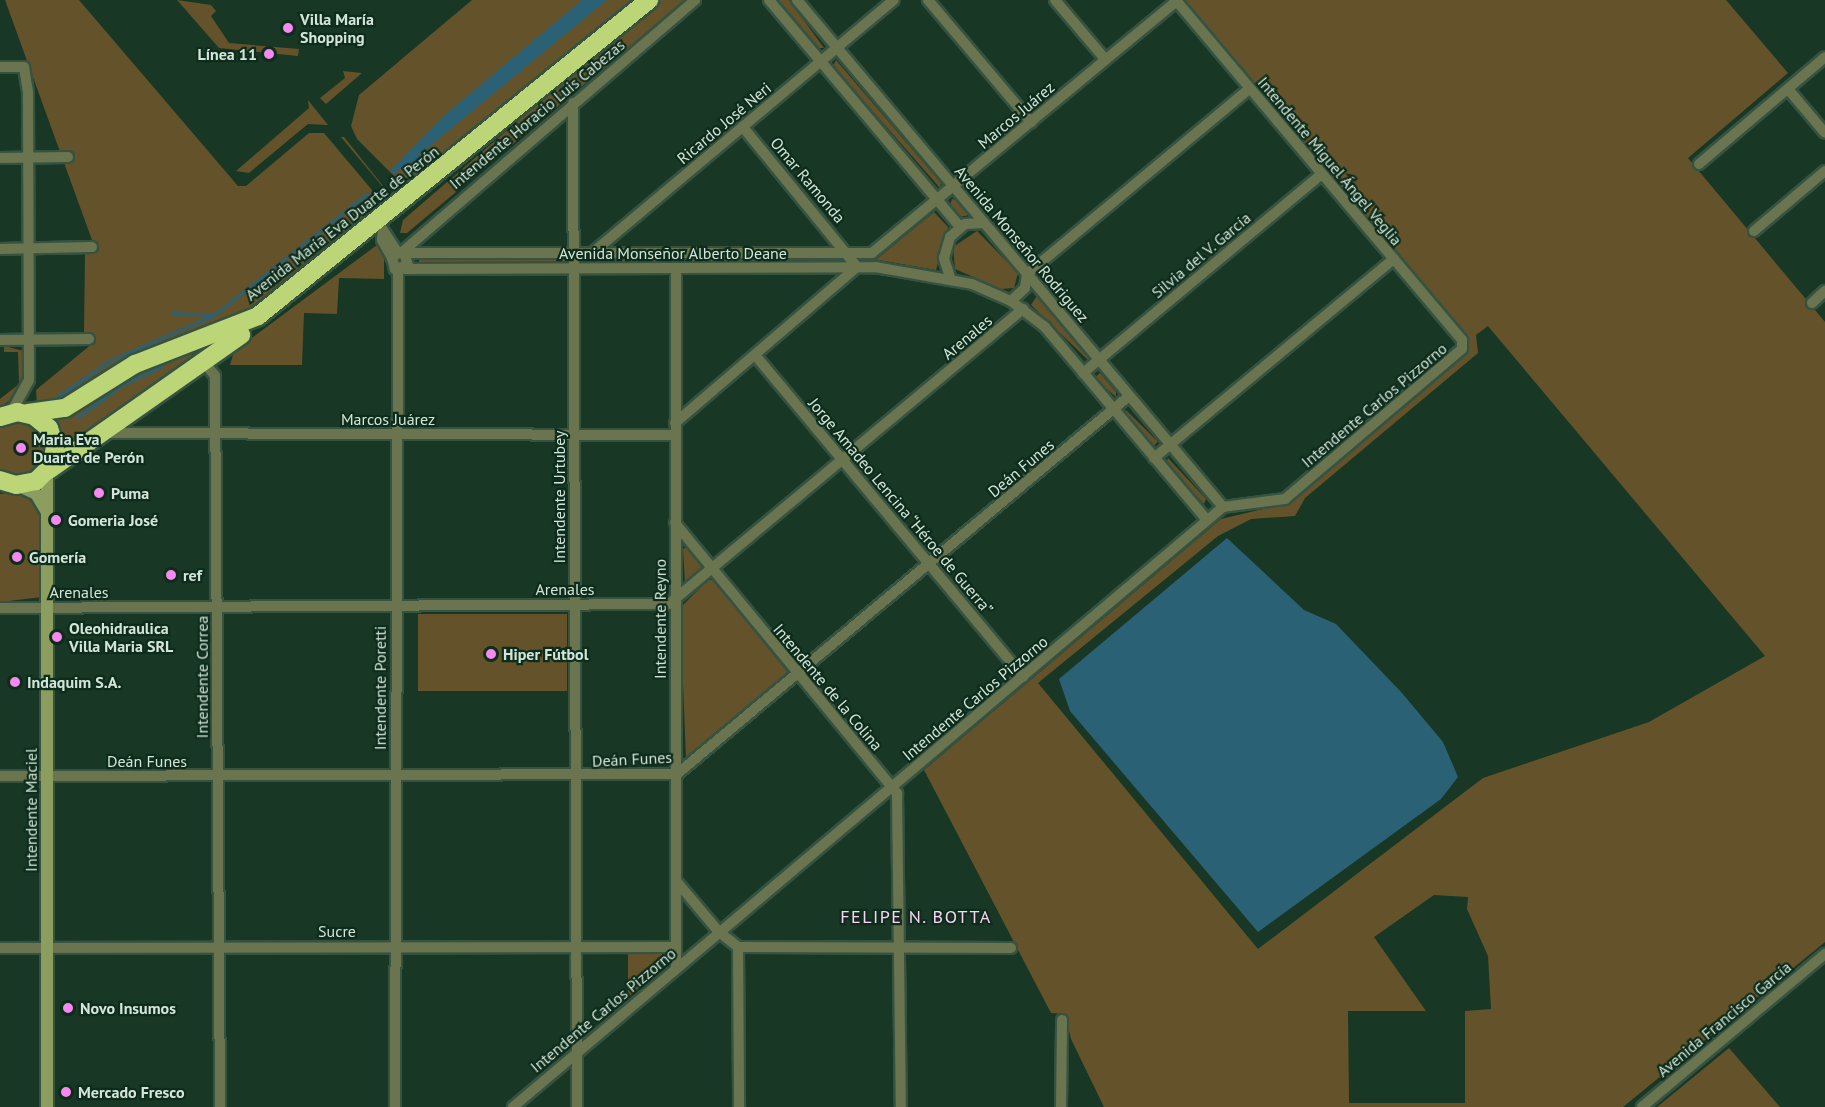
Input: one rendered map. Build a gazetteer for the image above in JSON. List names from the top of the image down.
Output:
{
  "streets": {
    "highway": ["Avenida María Eva Duarte de Perón"],
    "main road": ["Intendente Maciel"],
    "street": [
      "Intendente Horacio Luis Cabezas",
      "Marcos Juárez",
      "Ricardo José Neri",
      "Intendente Miguel Ángel Veglia",
      "Omar Ramonda",
      "Avenida Monseñor Rodriguez",
      "Avenida Monseñor Alberto Deane",
      "Silvia del V. García",
      "Arenales",
      "Intendente Carlos Pizzorno",
      "Deán Funes",
      "Intendente Urtubey",
      "Jorge Amadeo Lencina “Héroe de Guerra”",
      "Intendente Reyno",
      "Intendente Correa",
      "Intendente de la Colina",
      "Intendente Poretti",
      "Sucre",
      "Avenida Francisco García"
    ]
  },
  "crossings": [
    ["Intendente Horacio Luis Cabezas", "Avenida Monseñor Alberto Deane"],
    ["Intendente Horacio Luis Cabezas", "Intendente Urtubey"],
    ["Intendente Horacio Luis Cabezas", "Intendente Poretti"],
    ["Marcos Juárez", "Intendente Miguel Ángel Veglia"],
    ["Marcos Juárez", "Avenida María Eva Duarte de Perón"],
    ["Marcos Juárez", "Avenida Monseñor Rodriguez"],
    ["Marcos Juárez", "Avenida Monseñor Alberto Deane"],
    ["Marcos Juárez", "Intendente Urtubey"],
    ["Marcos Juárez", "Intendente Reyno"],
    ["Marcos Juárez", "Intendente Correa"],
    ["Marcos Juárez", "Intendente Poretti"],
    ["Ricardo José Neri", "Omar Ramonda"],
    ["Ricardo José Neri", "Avenida Monseñor Rodriguez"],
    ["Ricardo José Neri", "Avenida Monseñor Alberto Deane"],
    ["Ricardo José Neri", "Intendente Urtubey"],
    ["Intendente Miguel Ángel Veglia", "Silvia del V. García"],
    ["Intendente Miguel Ángel Veglia", "Intendente Carlos Pizzorno"],
    ["Omar Ramonda", "Avenida Monseñor Alberto Deane"],
    ["Avenida María Eva Duarte de Perón", "Intendente Correa"],
    ["Avenida María Eva Duarte de Perón", "Intendente Maciel"],
    ["Avenida Monseñor Rodriguez", "Silvia del V. García"],
    ["Avenida Monseñor Rodriguez", "Intendente Carlos Pizzorno"],
    ["Avenida Monseñor Rodriguez", "Deán Funes"],
    ["Avenida Monseñor Alberto Deane", "Intendente Urtubey"],
    ["Avenida Monseñor Alberto Deane", "Intendente Reyno"],
    ["Avenida Monseñor Alberto Deane", "Intendente Poretti"],
    ["Arenales", "Intendente Urtubey"],
    ["Arenales", "Jorge Amadeo Lencina “Héroe de Guerra”"],
    ["Arenales", "Intendente Reyno"],
    ["Arenales", "Intendente Correa"],
    ["Arenales", "Intendente de la Colina"],
    ["Arenales", "Intendente Poretti"],
    ["Arenales", "Intendente Maciel"],
    ["Intendente Carlos Pizzorno", "Intendente Urtubey"],
    ["Intendente Carlos Pizzorno", "Jorge Amadeo Lencina “Héroe de Guerra”"],
    ["Intendente Carlos Pizzorno", "Intendente Reyno"],
    ["Intendente Carlos Pizzorno", "Intendente de la Colina"],
    ["Deán Funes", "Intendente Urtubey"],
    ["Deán Funes", "Jorge Amadeo Lencina “Héroe de Guerra”"],
    ["Deán Funes", "Intendente Reyno"],
    ["Deán Funes", "Intendente Correa"],
    ["Deán Funes", "Intendente de la Colina"],
    ["Deán Funes", "Intendente Poretti"],
    ["Deán Funes", "Intendente Maciel"],
    ["Intendente Urtubey", "Sucre"],
    ["Intendente Reyno", "Intendente de la Colina"],
    ["Intendente Reyno", "Sucre"],
    ["Intendente Correa", "Sucre"],
    ["Intendente Poretti", "Sucre"],
    ["Intendente Maciel", "Sucre"]
  ],
  "districts": ["FELIPE N. BOTTA"],
  "places": [
    "Villa María Shopping",
    "Línea 11",
    "Maria Eva Duarte de Perón",
    "Puma",
    "Gomeria José",
    "Gomería",
    "ref",
    "Oleohidraulica Villa Maria SRL",
    "Hiper Fútbol",
    "Indaquim S.A.",
    "Novo Insumos",
    "Mercado Fresco"
  ]
}
